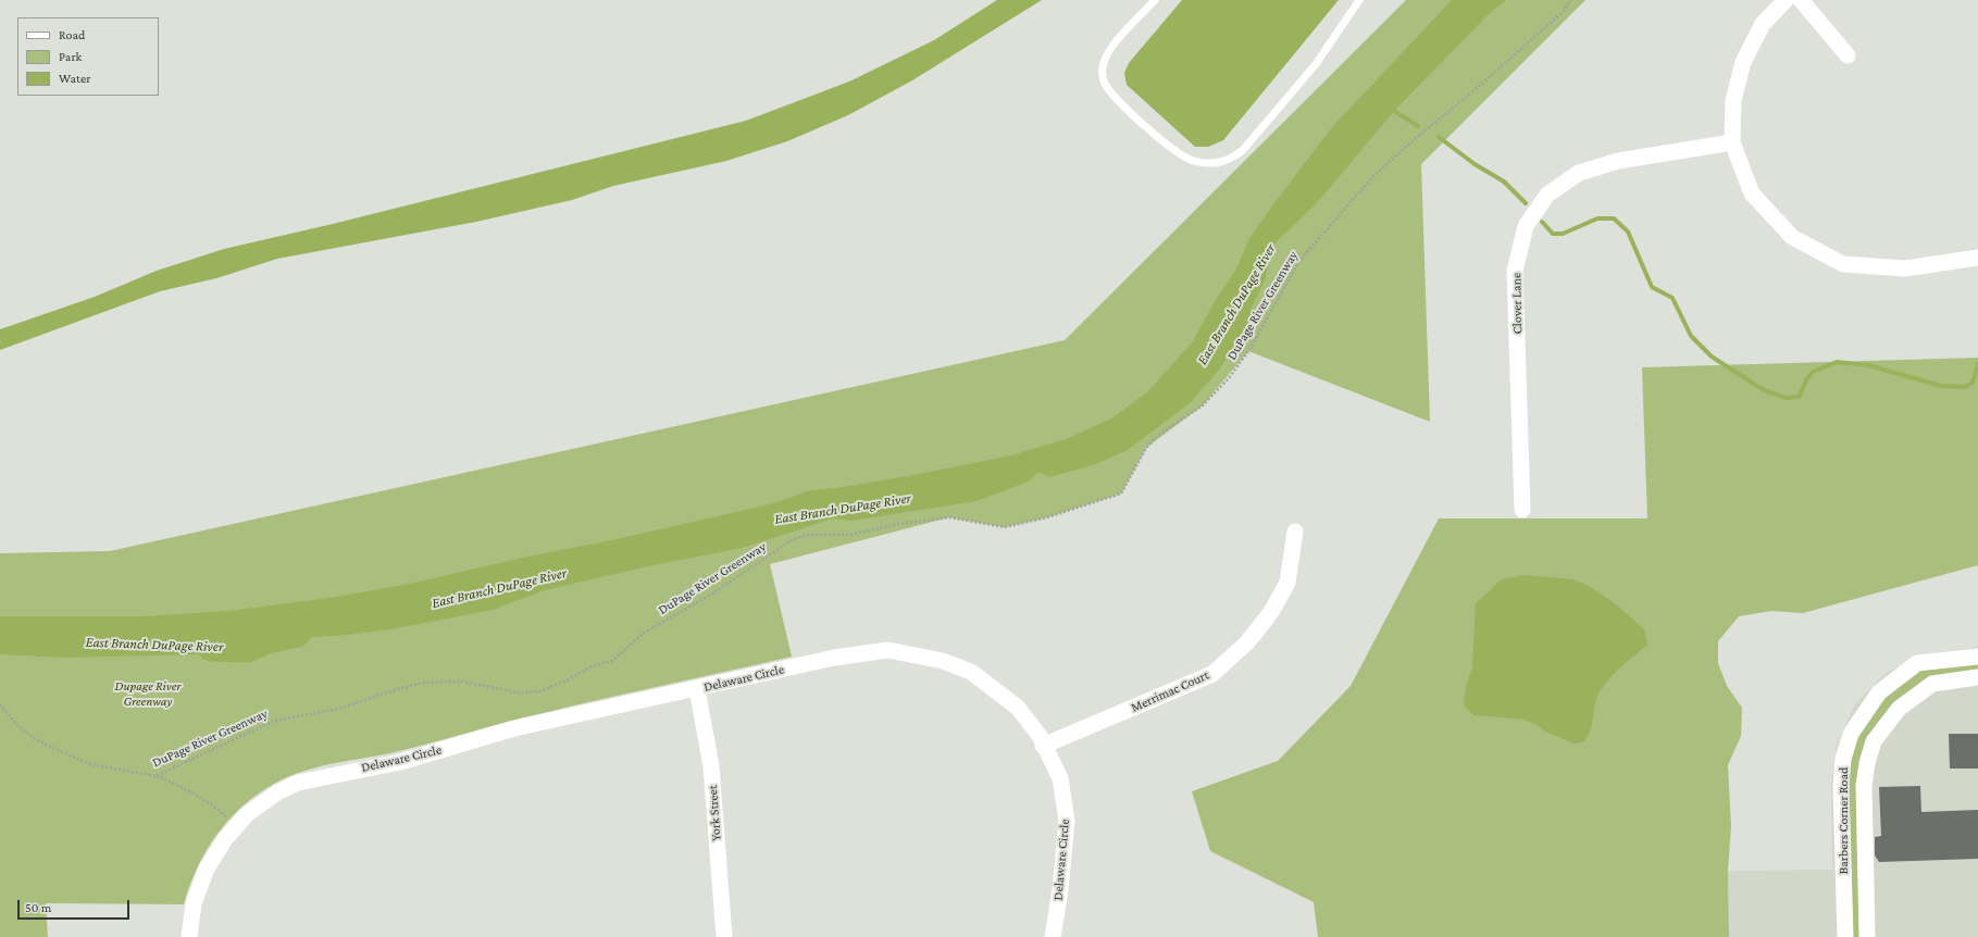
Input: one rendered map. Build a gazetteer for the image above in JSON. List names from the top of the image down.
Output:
{
  "streets": {
    "street": [
      "Clover Lane",
      "Delaware Circle",
      "Merrimac Court",
      "York Street",
      "Barbers Corner Road"
    ],
    "path": ["DuPage River Greenway"]
  },
  "crossings": [
    ["Delaware Circle", "Merrimac Court"],
    ["Delaware Circle", "York Street"]
  ],
  "water": ["East Branch DuPage River"],
  "parks": ["Dupage River Greenway"],
  "legend": ["Road", "Park", "Water"],
  "scale_bar": "50 m"
}
